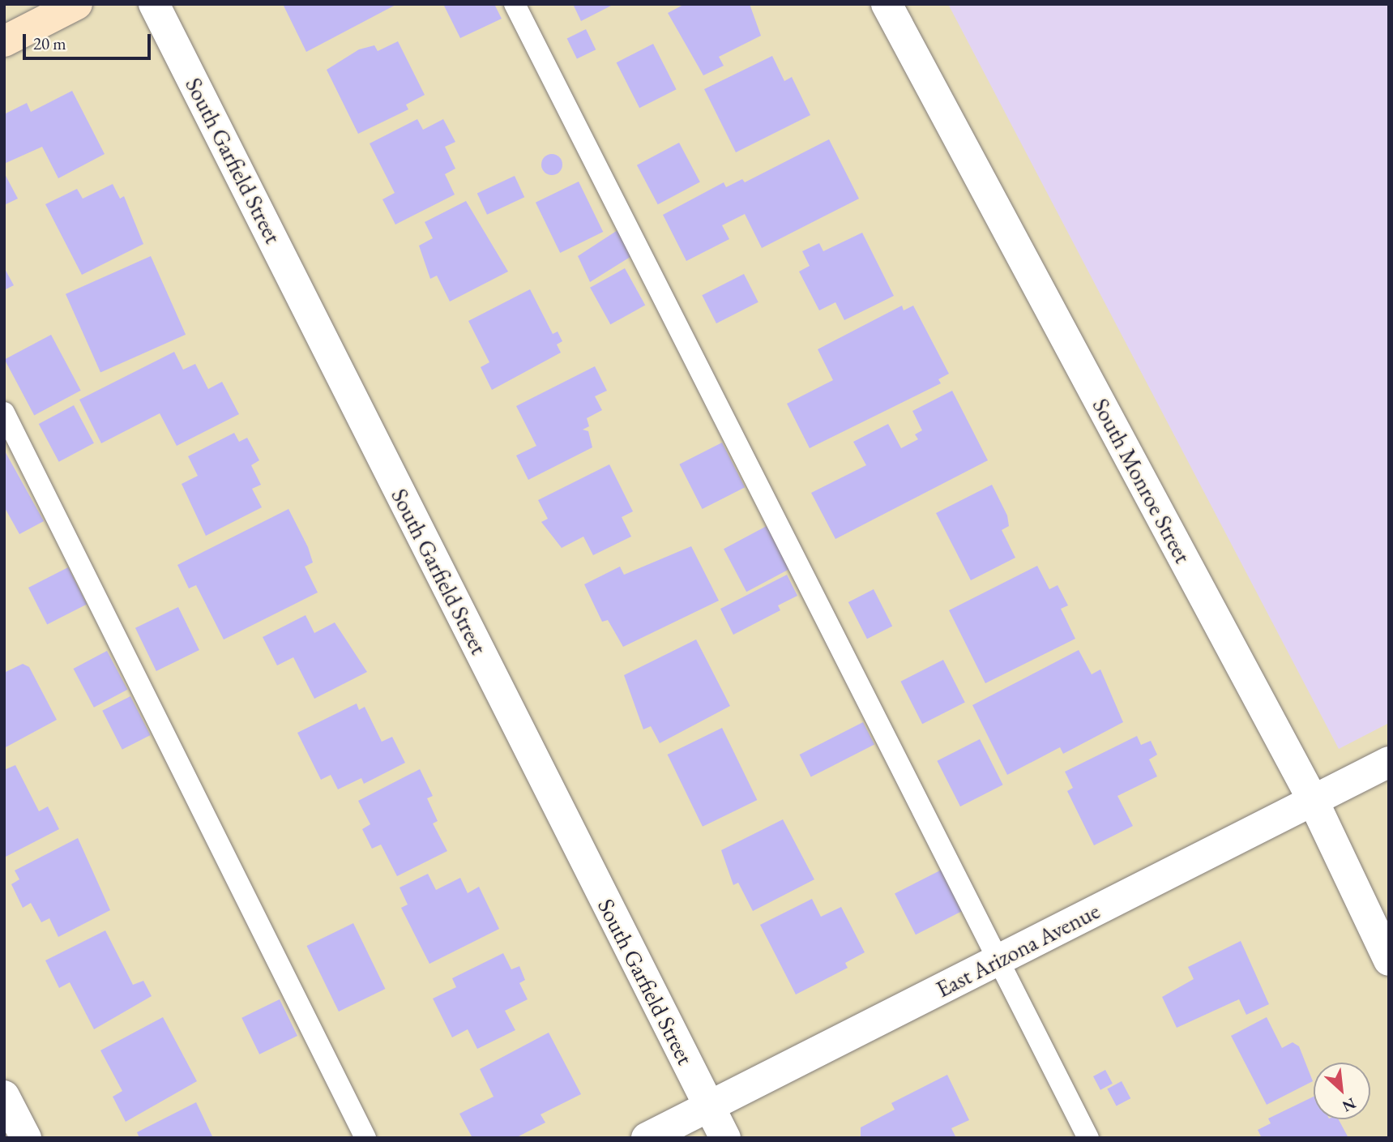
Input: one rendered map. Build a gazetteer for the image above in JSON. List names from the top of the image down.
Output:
{
  "streets": {
    "street": ["South Garfield Street", "South Monroe Street", "East Arizona Avenue"]
  },
  "crossings": [
    ["South Garfield Street", "East Arizona Avenue"],
    ["South Monroe Street", "East Arizona Avenue"]
  ],
  "scale_bar": "20 m",
  "north": "bottom right"
}
